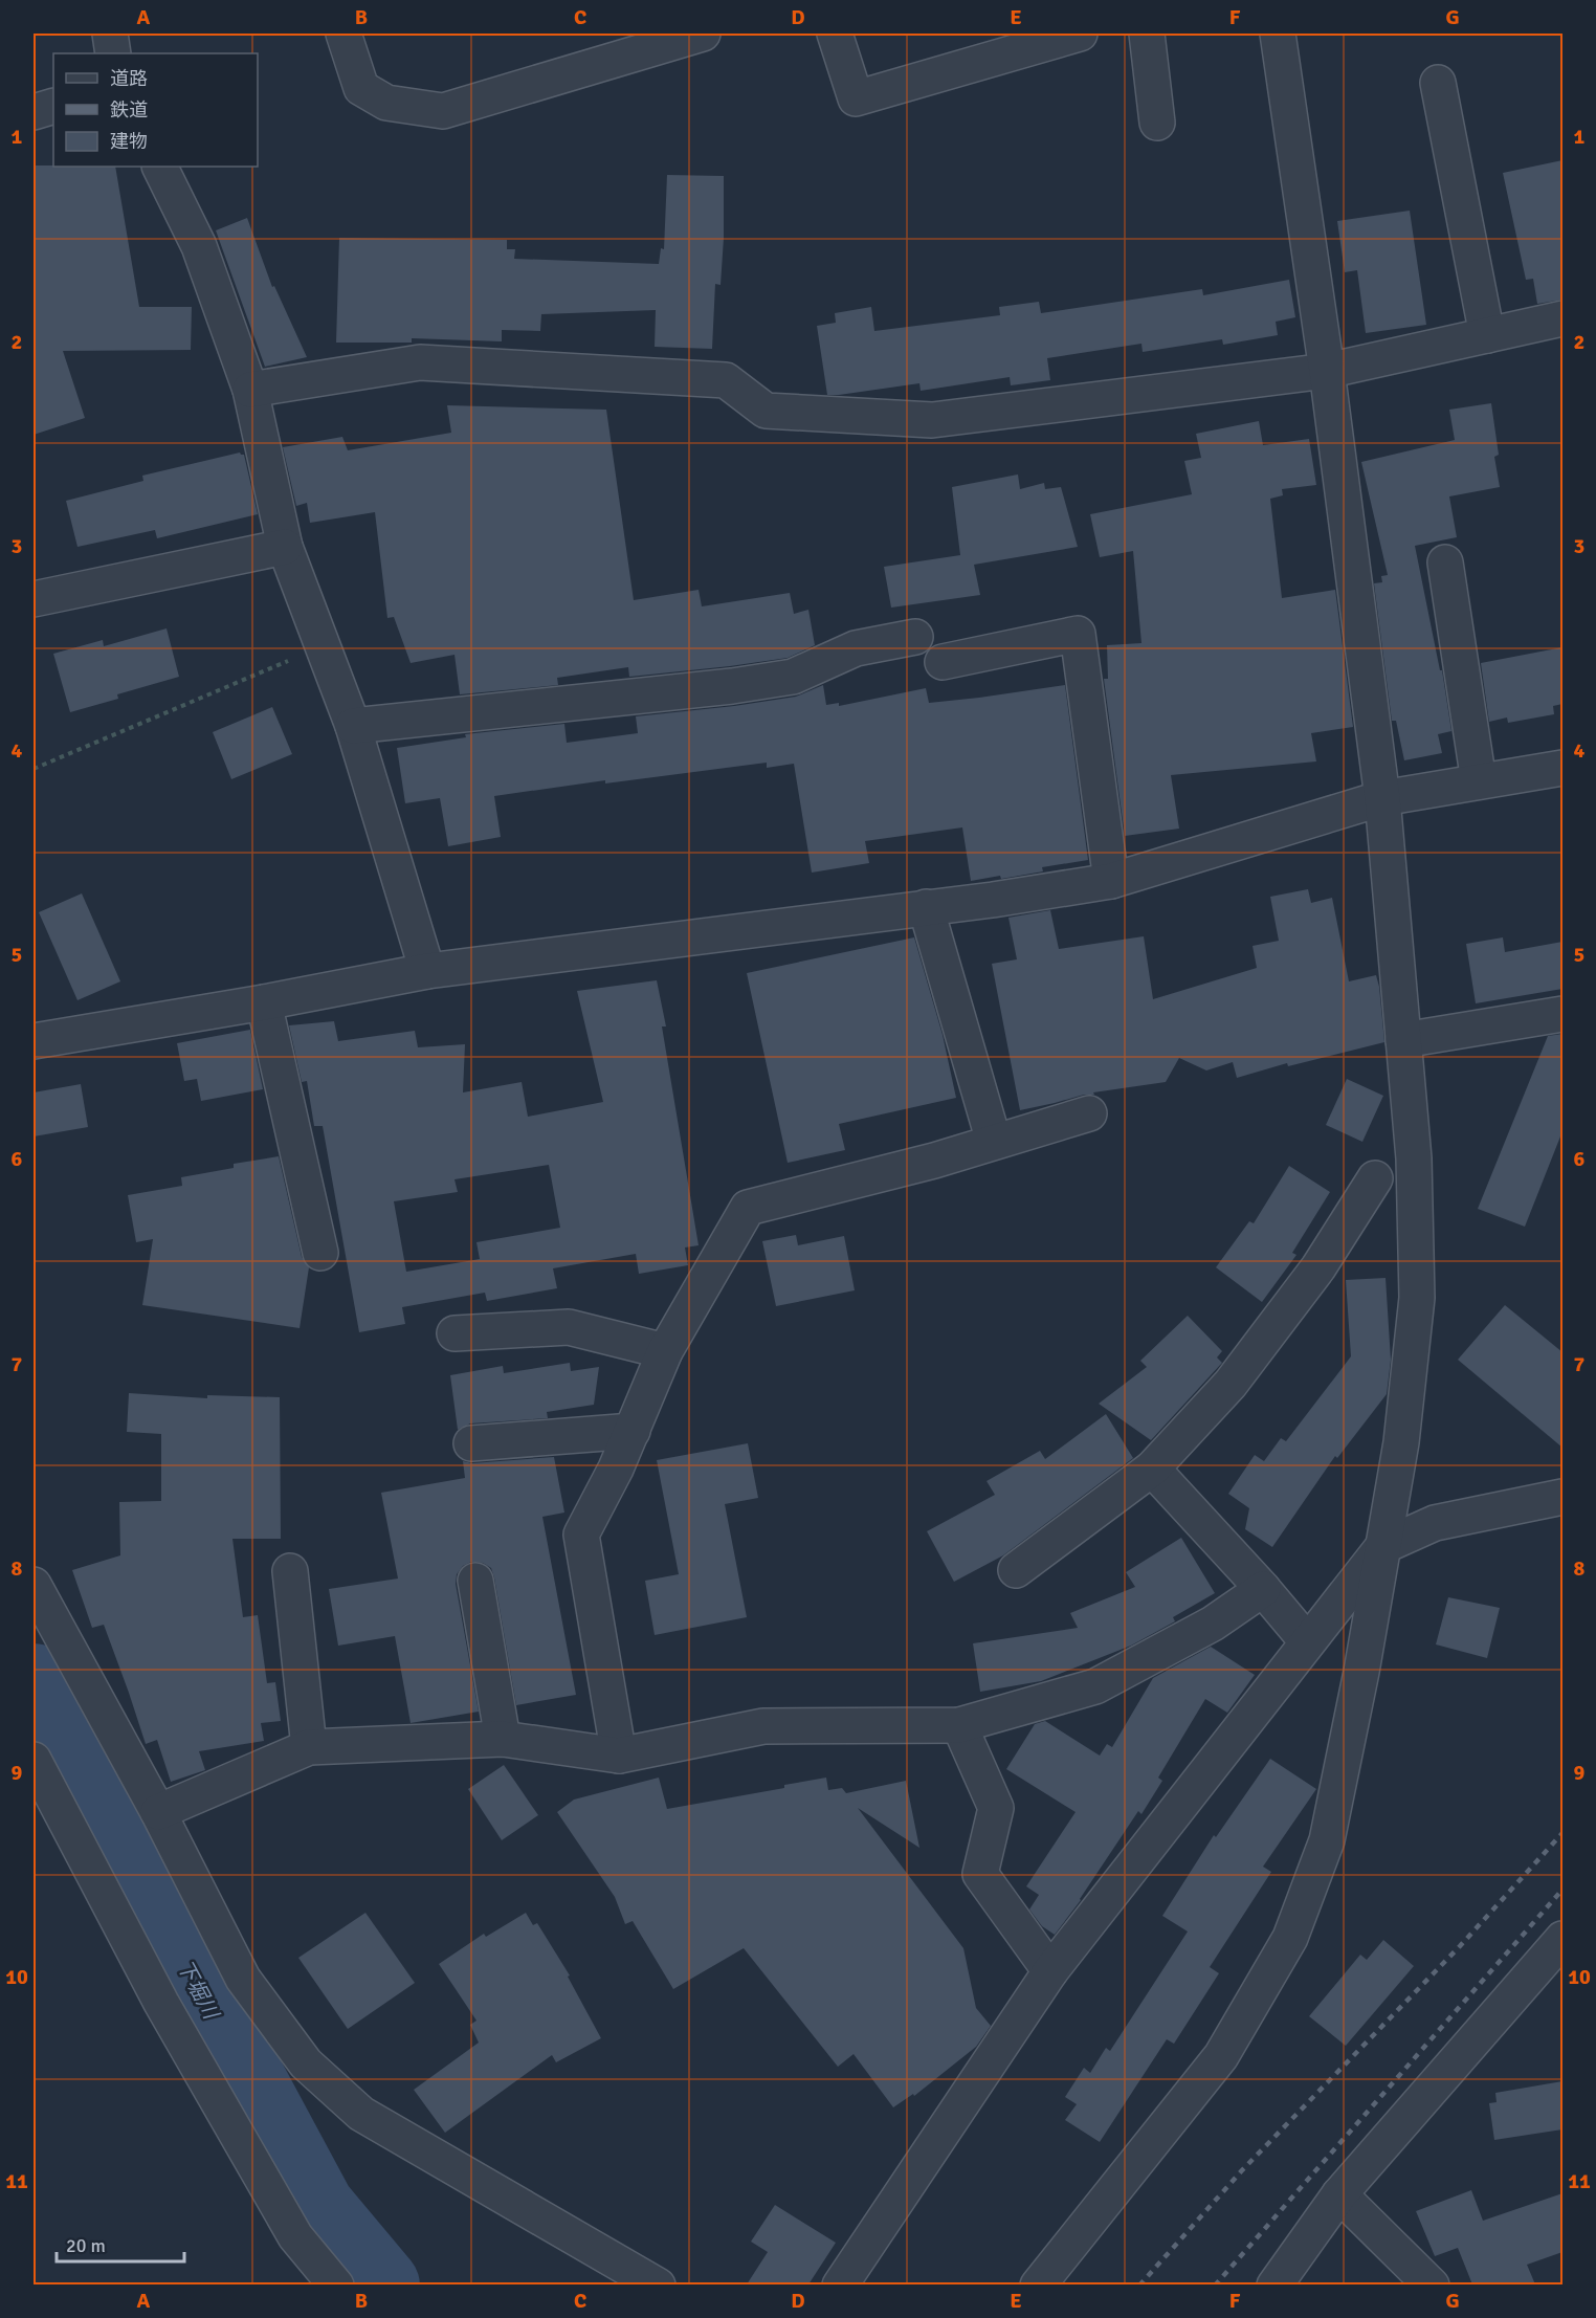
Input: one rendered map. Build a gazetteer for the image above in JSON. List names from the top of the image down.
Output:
{
  "water": ["下堀川"],
  "legend": ["道路", "鉄道", "建物"],
  "scale_bar": "20 m",
  "grid": {
    "columns": [
      "A",
      "B",
      "C",
      "D",
      "E",
      "F",
      "G"
    ],
    "rows": [
      "1",
      "2",
      "3",
      "4",
      "5",
      "6",
      "7",
      "8",
      "9",
      "10",
      "11"
    ]
  }
}
